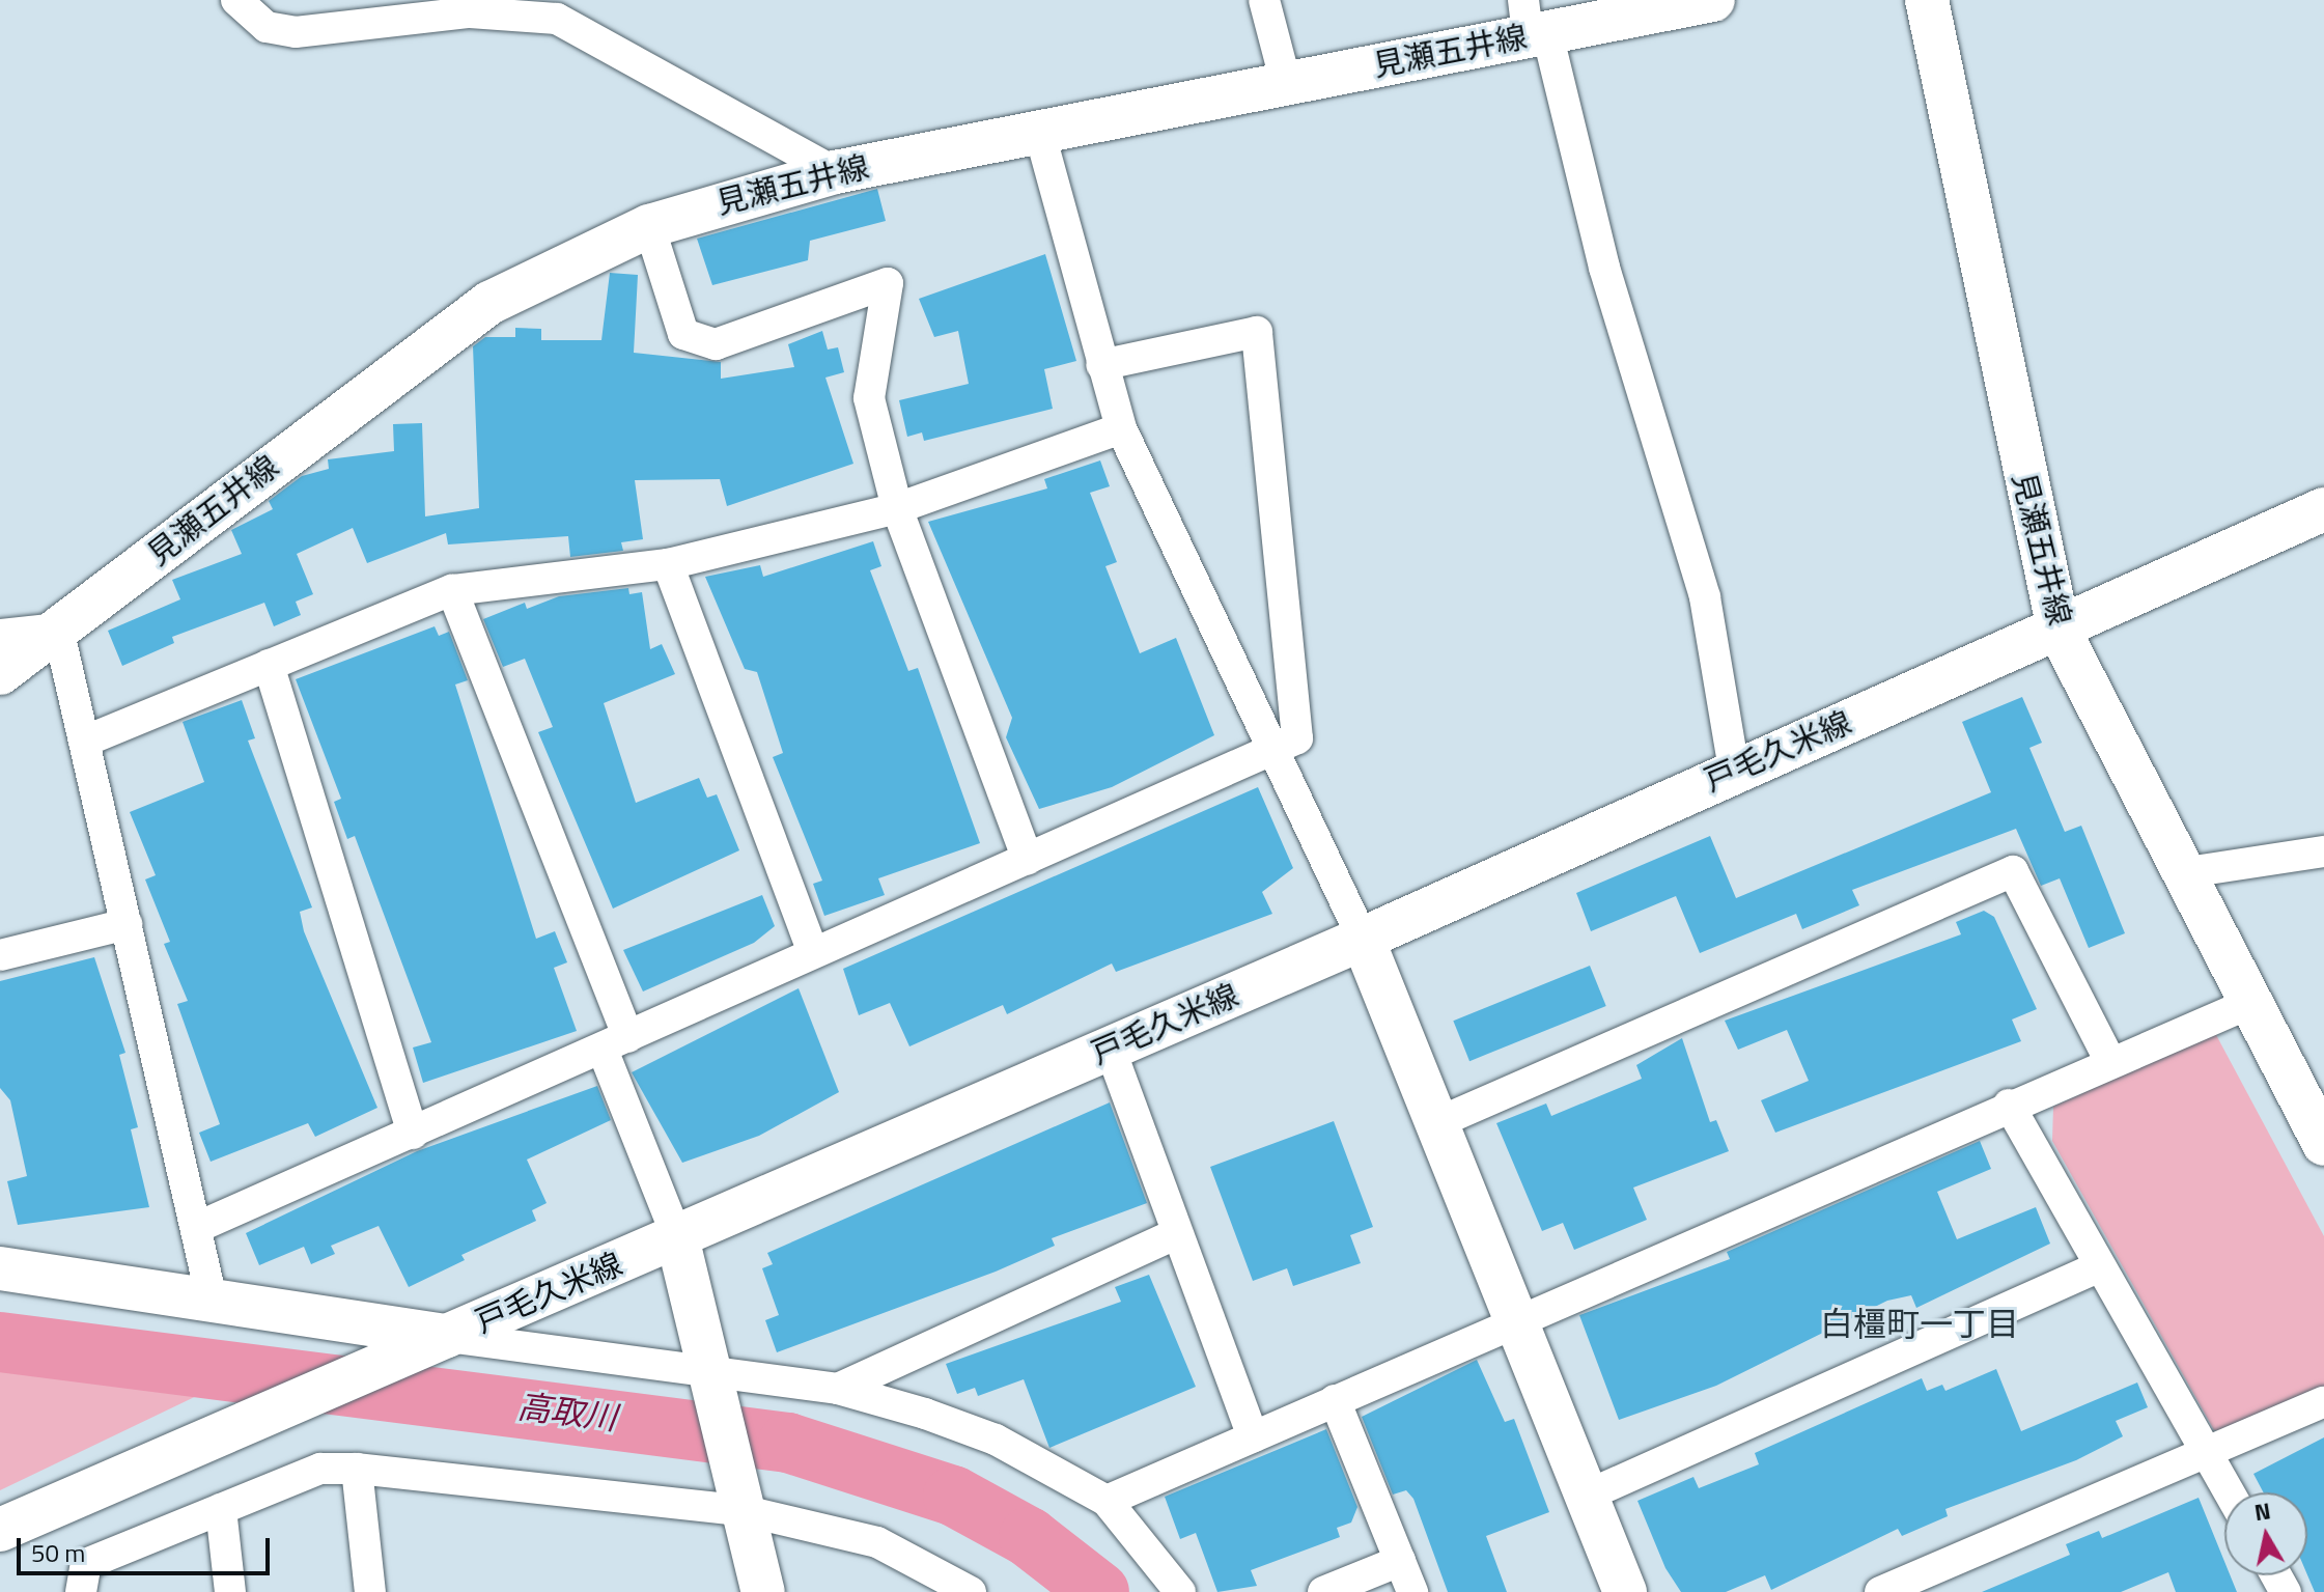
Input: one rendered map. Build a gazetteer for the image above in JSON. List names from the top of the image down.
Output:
{
  "streets": {
    "main road": ["見瀬五井線", "戸毛久米線"]
  },
  "crossings": [
    ["見瀬五井線", "戸毛久米線"]
  ],
  "districts": ["白橿町一丁目"],
  "water": ["高取川"],
  "scale_bar": "50 m",
  "north": "top"
}
